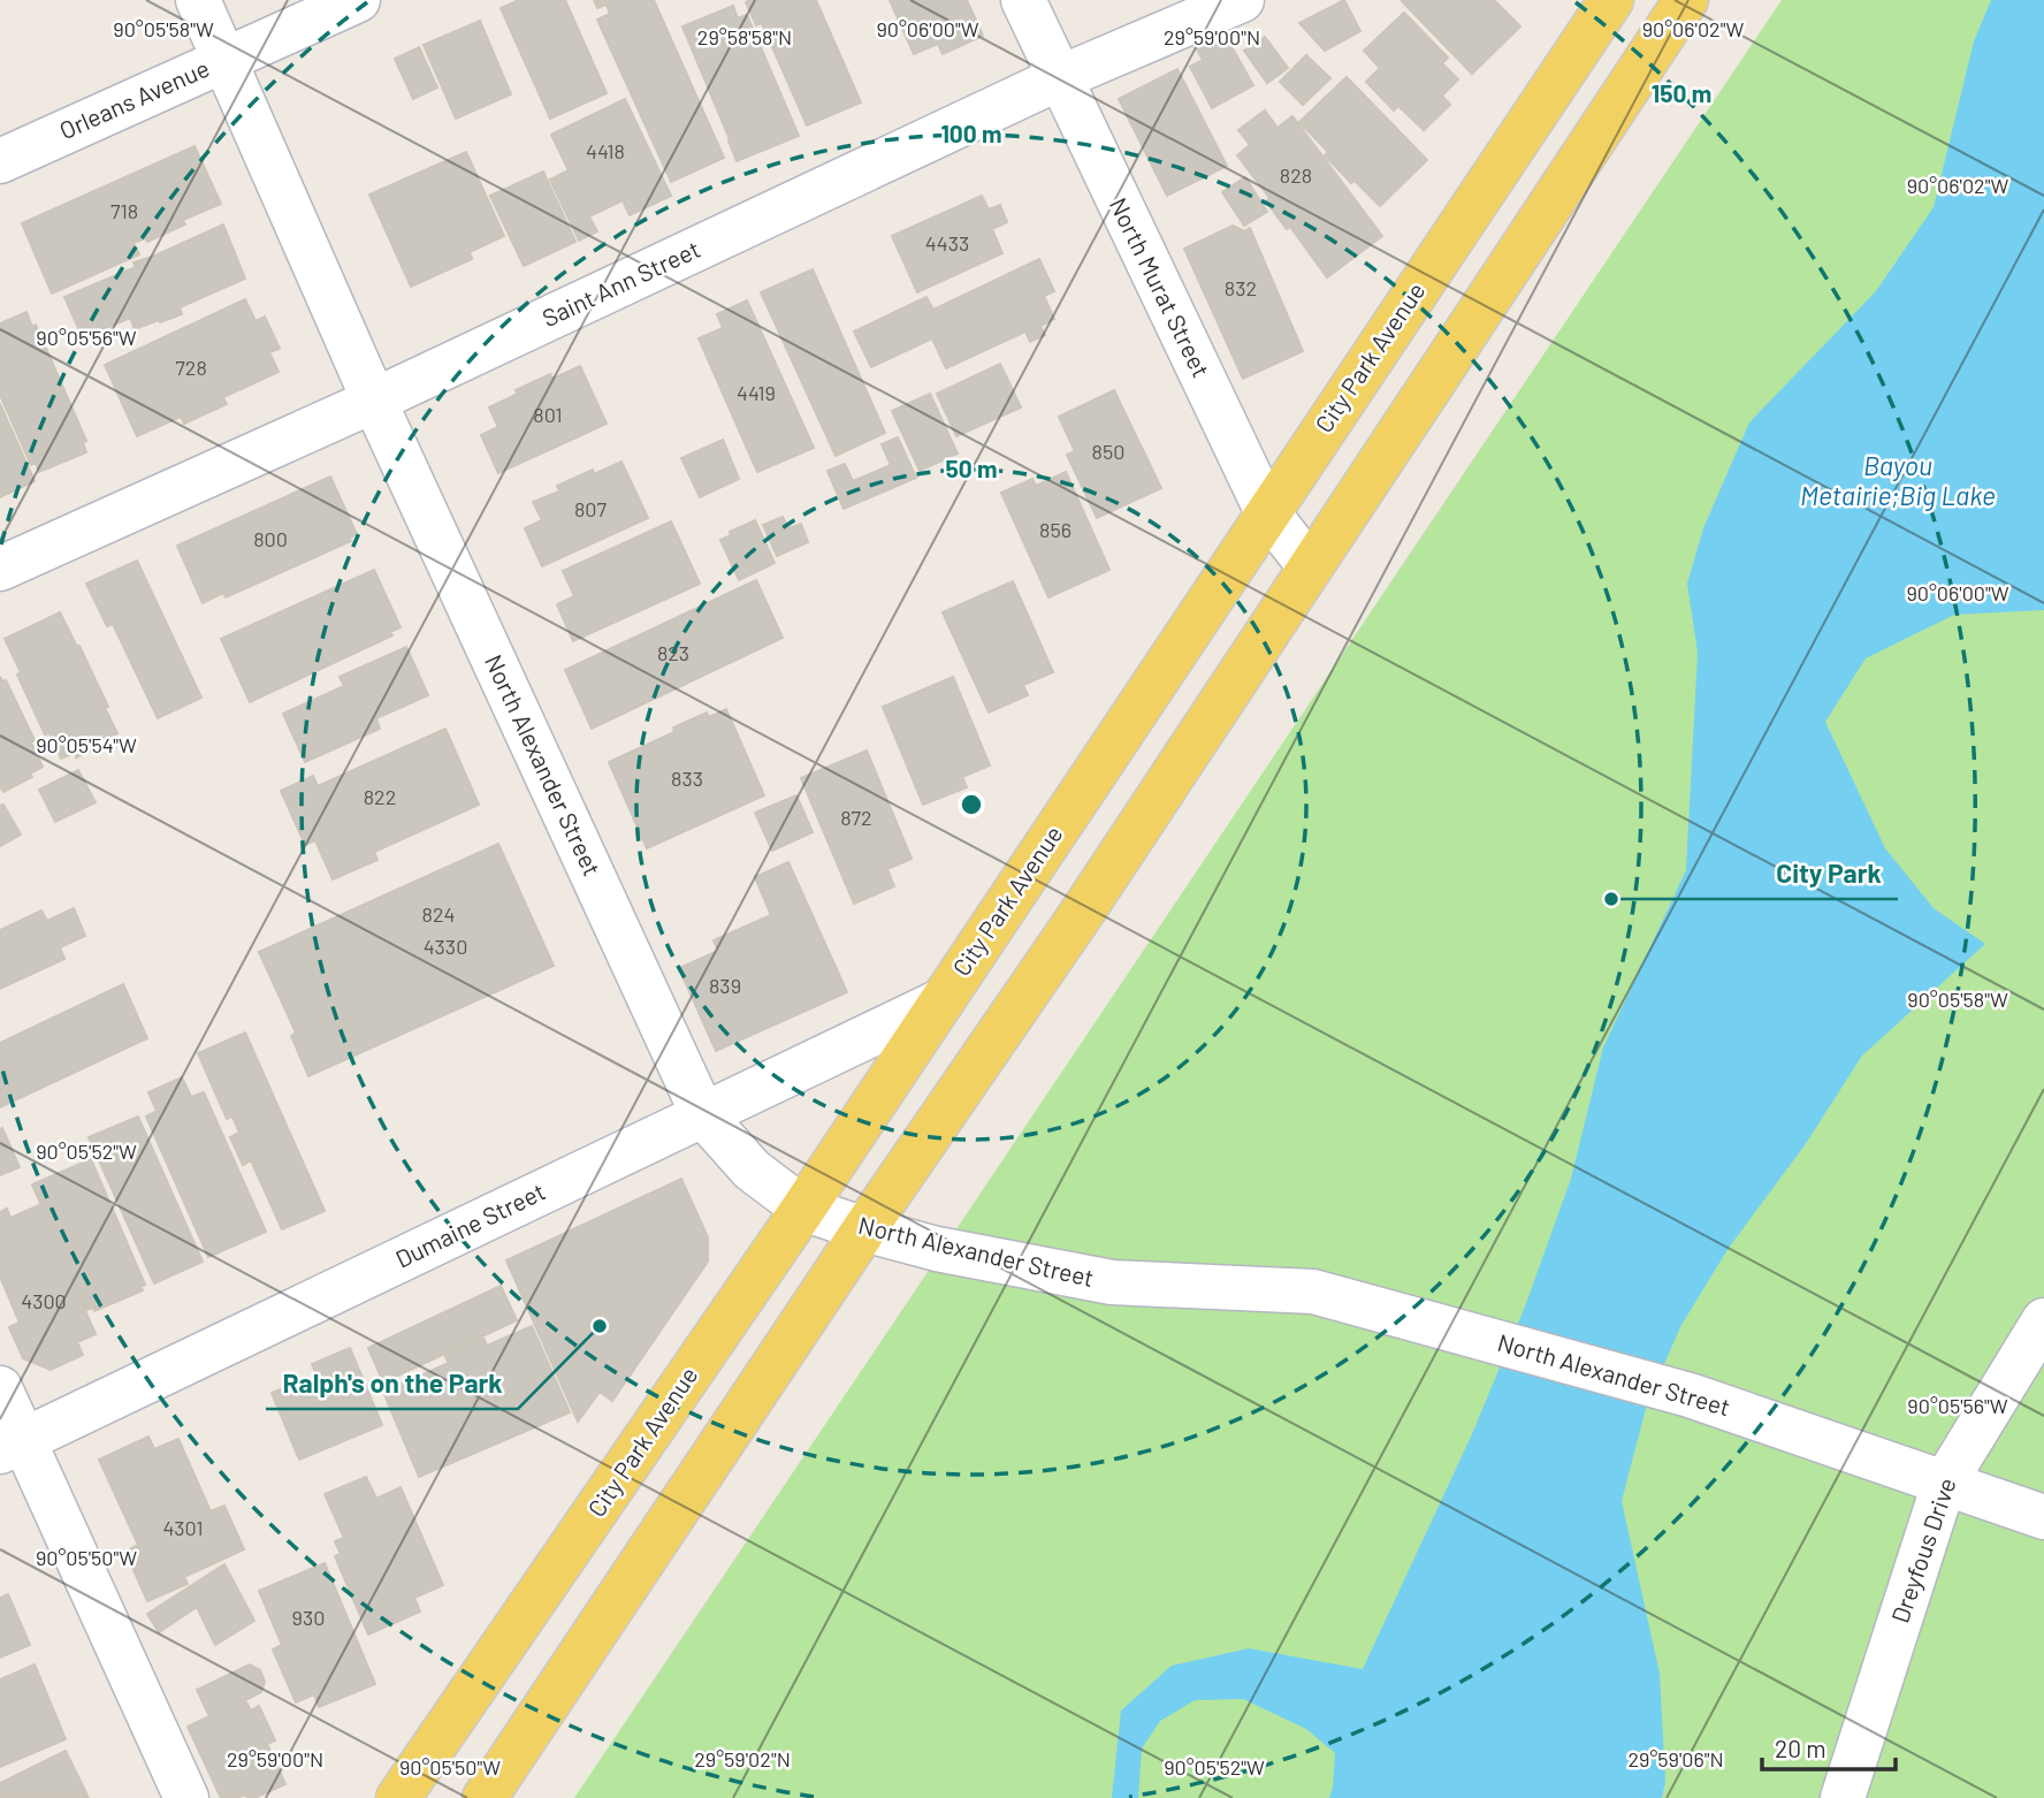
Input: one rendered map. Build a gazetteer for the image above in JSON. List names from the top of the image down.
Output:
{
  "streets": {
    "main road": ["City Park Avenue"],
    "street": [
      "Orleans Avenue",
      "Saint Ann Street",
      "North Murat Street",
      "North Alexander Street",
      "Dumaine Street",
      "Dreyfous Drive"
    ]
  },
  "crossings": [
    ["Orleans Avenue", "North Alexander Street"],
    ["Saint Ann Street", "North Murat Street"],
    ["Saint Ann Street", "North Alexander Street"],
    ["North Murat Street", "City Park Avenue"],
    ["City Park Avenue", "North Alexander Street"],
    ["City Park Avenue", "Dumaine Street"],
    ["North Alexander Street", "Dumaine Street"],
    ["North Alexander Street", "Dreyfous Drive"]
  ],
  "water": ["Bayou Metairie;Big Lake"],
  "places": ["City Park", "Ralph's on the Park"],
  "house_numbers": [
    "4418",
    "828",
    "718",
    "4433",
    "832",
    "728",
    "4419",
    "801",
    "850",
    "807",
    "856",
    "800",
    "823",
    "833",
    "822",
    "872",
    "824",
    "4330",
    "839",
    "4300",
    "4301",
    "930"
  ],
  "scale_bar": "20 m",
  "coordinates": [
    "90°05'58\"W",
    "90°06'00\"W",
    "90°06'02\"W",
    "29°58'58\"N",
    "29°59'00\"N",
    "90°05'56\"W",
    "90°05'54\"W",
    "90°05'52\"W",
    "90°05'50\"W",
    "29°59'02\"N",
    "29°59'06\"N"
  ],
  "rings": ["150 m", "100 m", "50 m"]
}
